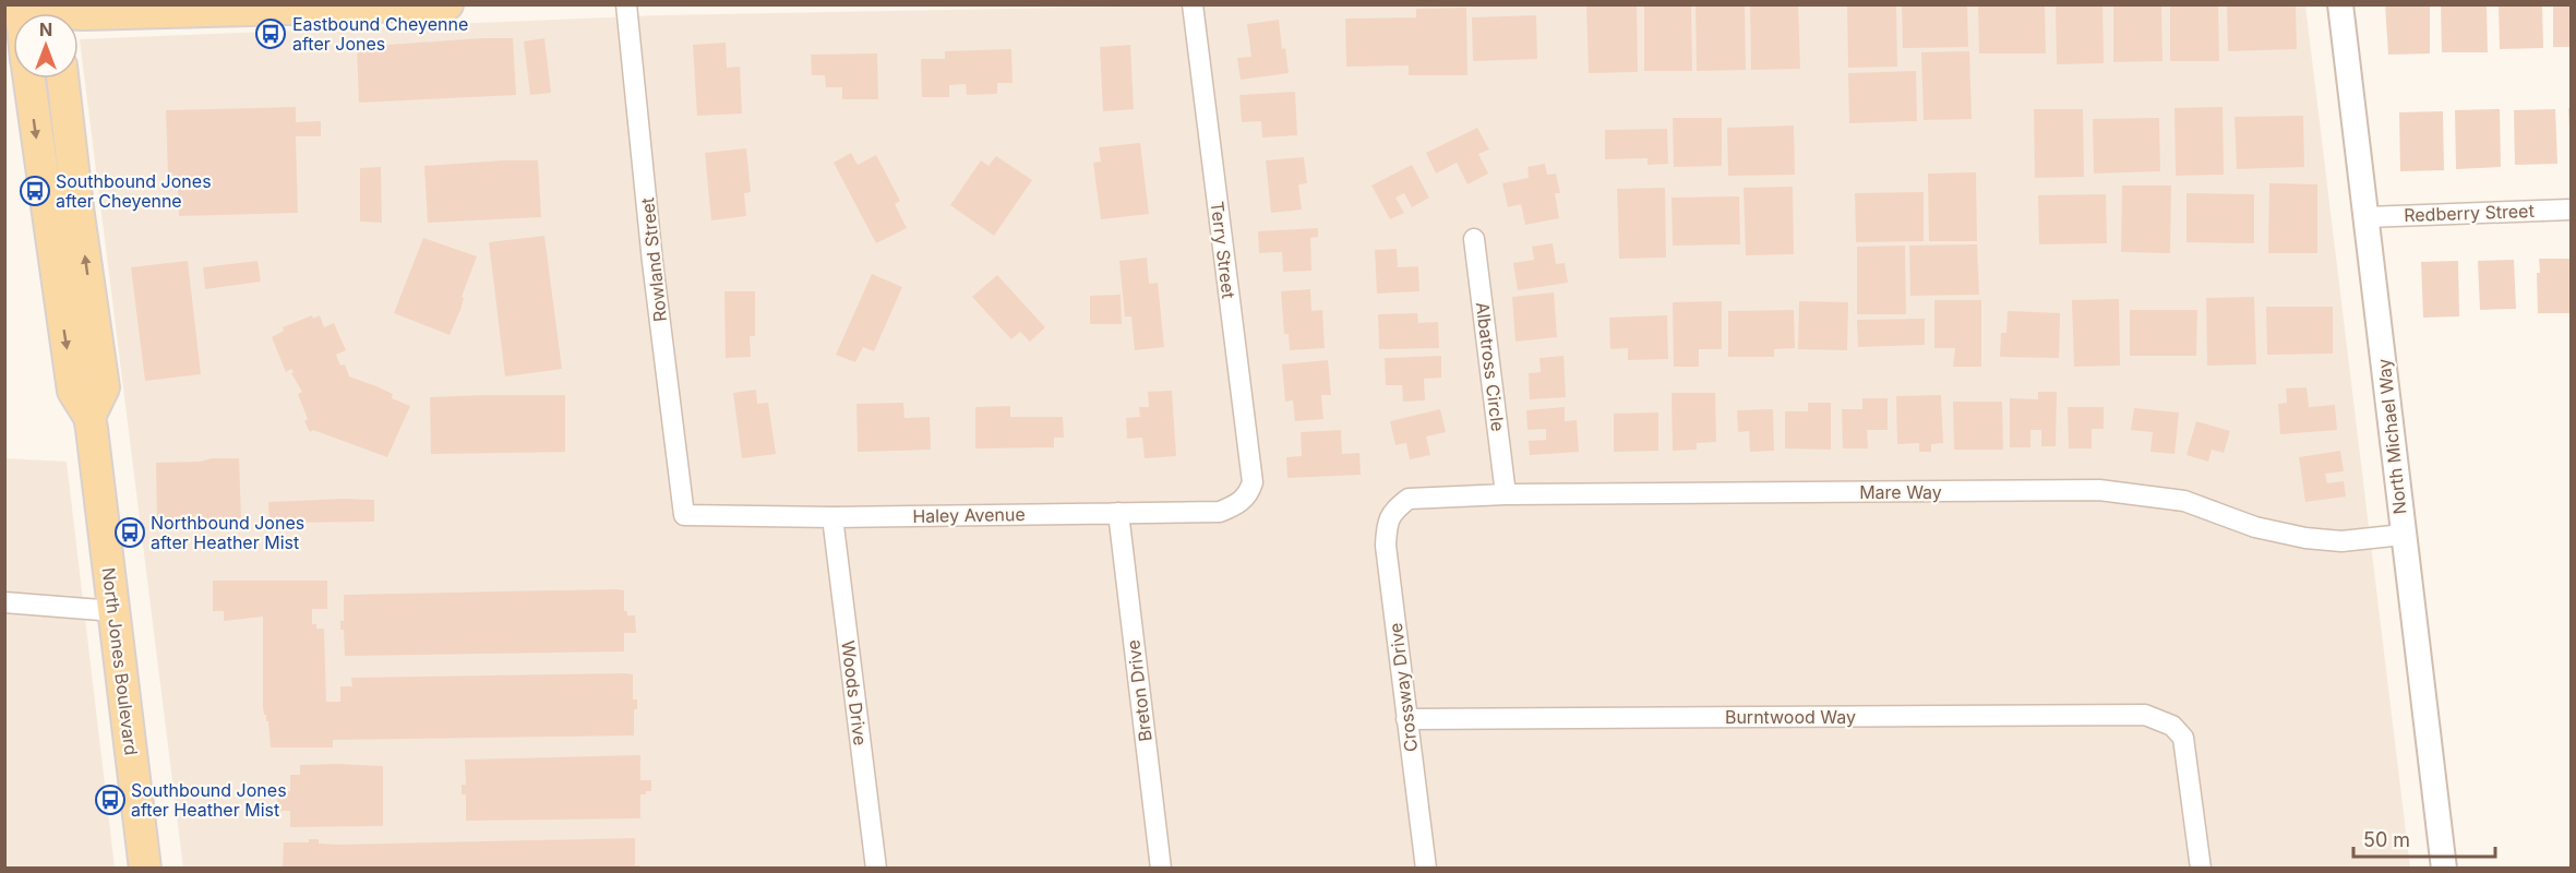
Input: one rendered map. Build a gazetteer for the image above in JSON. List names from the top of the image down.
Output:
{
  "streets": {
    "main road": ["North Jones Boulevard"],
    "street": [
      "Redberry Street",
      "Terry Street",
      "Rowland Street",
      "Albatross Circle",
      "North Michael Way",
      "Mare Way",
      "Haley Avenue",
      "Crossway Drive",
      "Breton Drive",
      "Woods Drive",
      "Burntwood Way"
    ]
  },
  "crossings": [
    ["Redberry Street", "North Michael Way"],
    ["Terry Street", "Haley Avenue"],
    ["Rowland Street", "Haley Avenue"],
    ["Albatross Circle", "Mare Way"],
    ["North Michael Way", "Mare Way"],
    ["Mare Way", "Crossway Drive"],
    ["Haley Avenue", "Breton Drive"],
    ["Haley Avenue", "Woods Drive"],
    ["Crossway Drive", "Burntwood Way"]
  ],
  "places": {
    "bus stop": [
      "Eastbound Cheyenne after Jones",
      "Southbound Jones after Cheyenne",
      "Northbound Jones after Heather Mist",
      "Southbound Jones after Heather Mist"
    ]
  },
  "scale_bar": "50 m",
  "north": "top"
}
